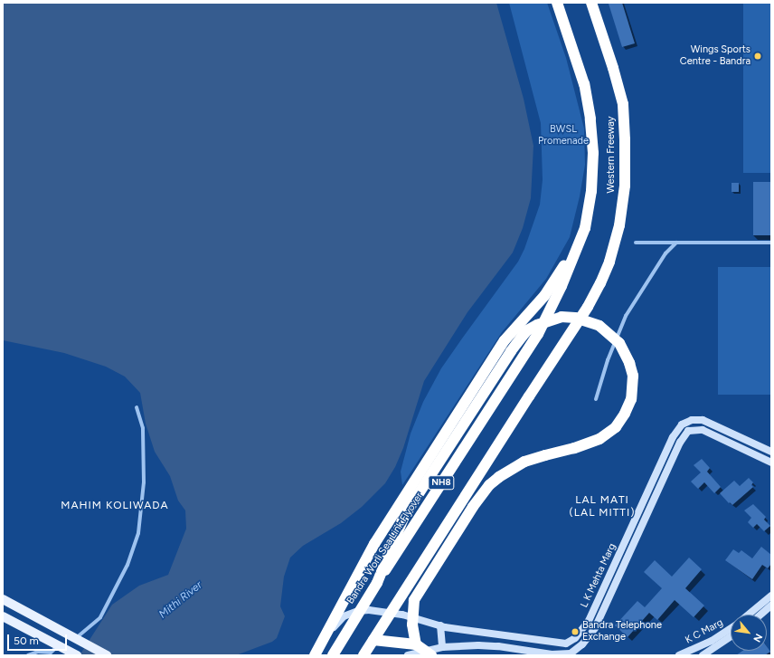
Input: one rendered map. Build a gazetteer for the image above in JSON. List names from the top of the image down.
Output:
{
  "streets": {
    "highway": ["Western Freeway", "NH8", "Bandra Worli Sea Link Flyover"],
    "main road": ["L K Mehta Marg", "K C Marg"]
  },
  "districts": ["LAL MATI (LAL MITTI)", "MAHIM KOLIWADA"],
  "water": ["Mithi River"],
  "parks": ["BWSL Promenade"],
  "places": ["Wings Sports Centre - Bandra", "Bandra Telephone Exchange"],
  "scale_bar": "50 m",
  "north": "bottom right"
}
